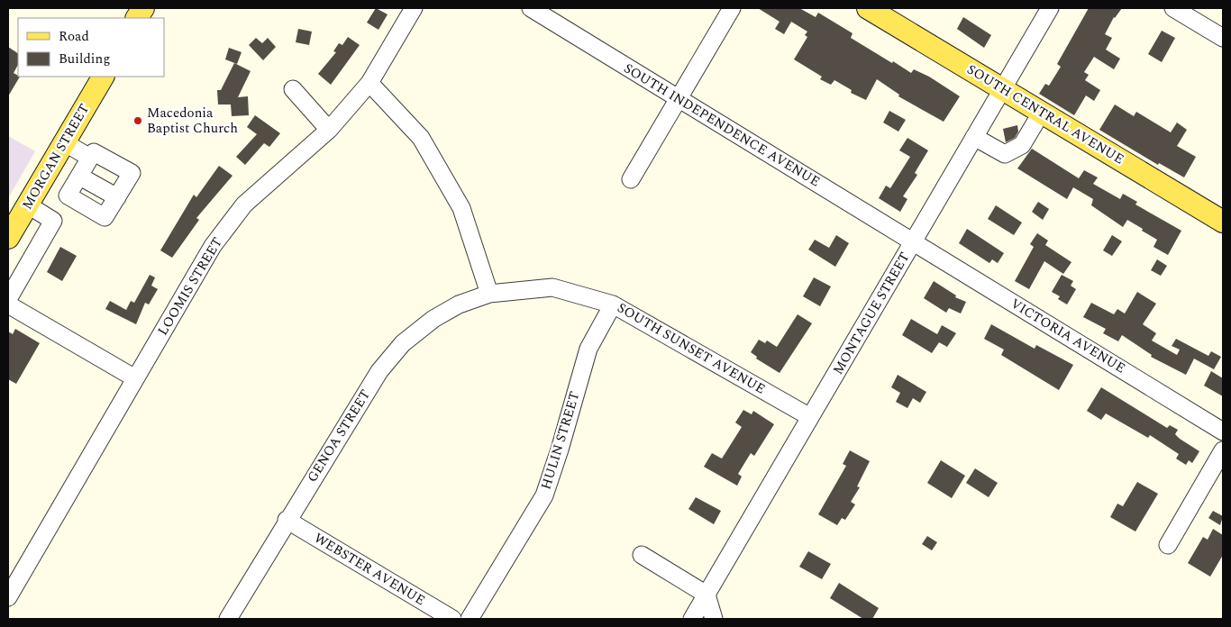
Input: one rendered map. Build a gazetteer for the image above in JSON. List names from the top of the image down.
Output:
{
  "streets": {
    "main road": ["SOUTH CENTRAL AVENUE", "MORGAN STREET"],
    "street": [
      "SOUTH INDEPENDENCE AVENUE",
      "LOOMIS STREET",
      "MONTAGUE STREET",
      "VICTORIA AVENUE",
      "SOUTH SUNSET AVENUE",
      "GENOA STREET",
      "HULIN STREET",
      "WEBSTER AVENUE"
    ]
  },
  "crossings": [
    ["SOUTH CENTRAL AVENUE", "MONTAGUE STREET"],
    ["SOUTH INDEPENDENCE AVENUE", "MONTAGUE STREET"],
    ["SOUTH INDEPENDENCE AVENUE", "VICTORIA AVENUE"],
    ["MONTAGUE STREET", "VICTORIA AVENUE"],
    ["MONTAGUE STREET", "SOUTH SUNSET AVENUE"],
    ["SOUTH SUNSET AVENUE", "GENOA STREET"],
    ["SOUTH SUNSET AVENUE", "HULIN STREET"],
    ["GENOA STREET", "WEBSTER AVENUE"]
  ],
  "places": ["Macedonia Baptist Church"],
  "legend": ["Road", "Building"]
}
